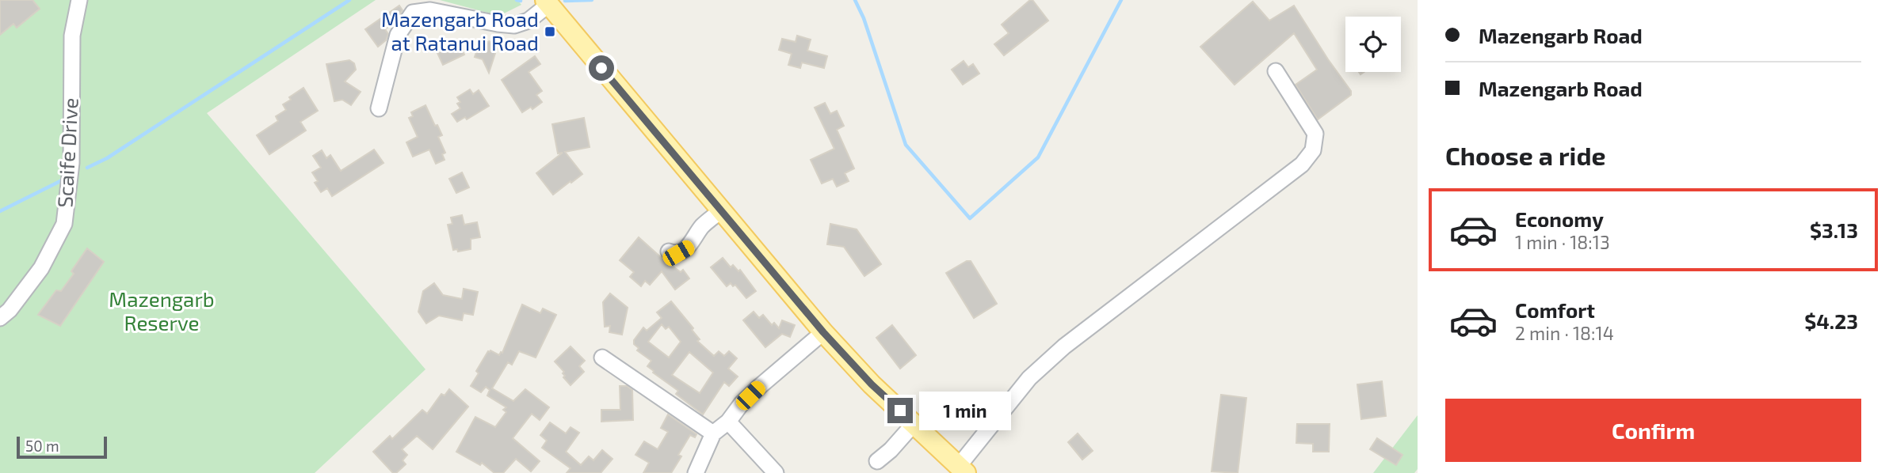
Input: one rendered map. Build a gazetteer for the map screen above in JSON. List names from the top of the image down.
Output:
{
  "streets": {
    "street": ["Scaife Drive"]
  },
  "parks": ["Mazengarb Reserve"],
  "places": {
    "transit": ["Mazengarb Road at Ratanui Road"]
  },
  "scale_bar": "50 m",
  "page": {
    "banner": ["Mazengarb Road", "Mazengarb Road"],
    "heading": "Choose a ride",
    "list": [
      {
        "name": "Economy",
        "note": "1 min · 18:13",
        "value": "$3.13"
      },
      {
        "name": "Comfort",
        "note": "2 min · 18:14",
        "value": "$4.23"
      }
    ],
    "buttons": "Confirm",
    "bubble": "1 min",
    "scale": "50 m"
  }
}
